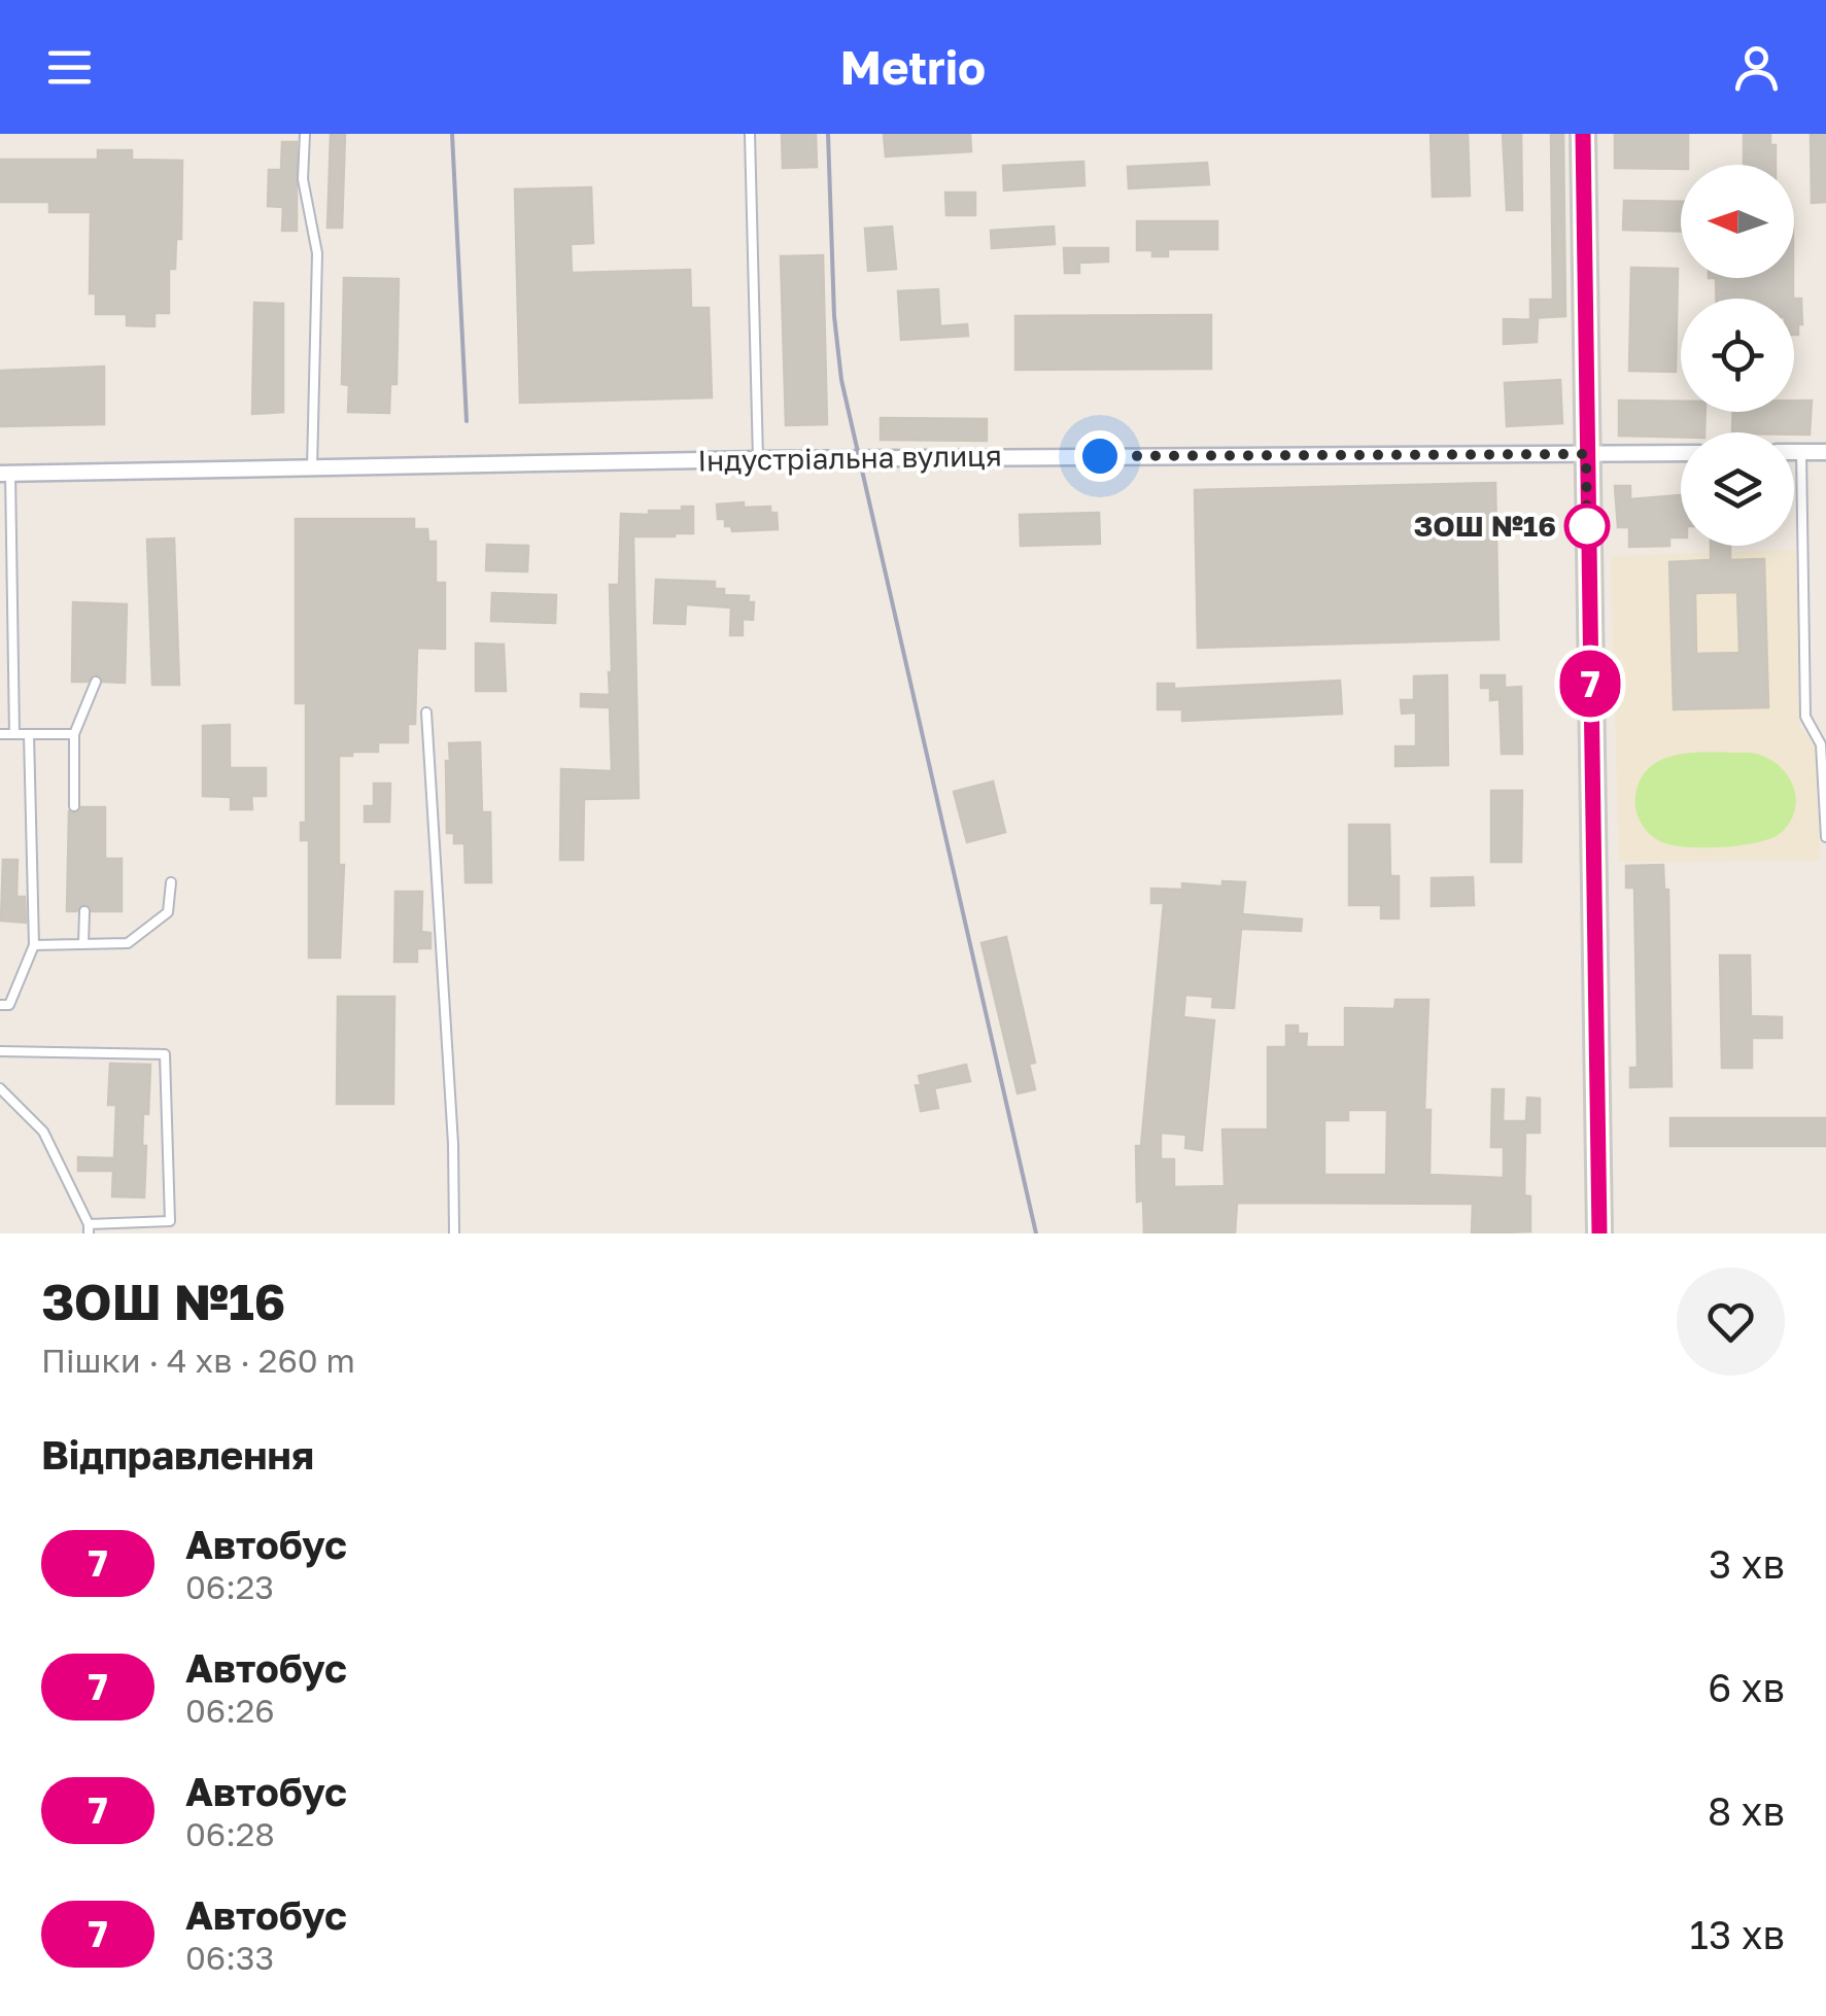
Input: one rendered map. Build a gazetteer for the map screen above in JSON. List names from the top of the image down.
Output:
{
  "streets": {
    "street": ["Індустріальна вулиця"]
  },
  "places": ["ЗОШ №16"],
  "lines": ["bus line 7"],
  "north": "left",
  "page": {
    "header": "Metrio",
    "on_map": "7",
    "heading": [
      ["ЗОШ №16", "Пішки · 4 хв · 260 m"],
      "Відправлення"
    ],
    "list": [
      {
        "mark": "7",
        "name": "Автобус",
        "note": "06:23",
        "value": "3 хв"
      },
      {
        "mark": "7",
        "name": "Автобус",
        "note": "06:26",
        "value": "6 хв"
      },
      {
        "mark": "7",
        "name": "Автобус",
        "note": "06:28",
        "value": "8 хв"
      },
      {
        "mark": "7",
        "name": "Автобус",
        "note": "06:33",
        "value": "13 хв"
      }
    ]
  }
}
